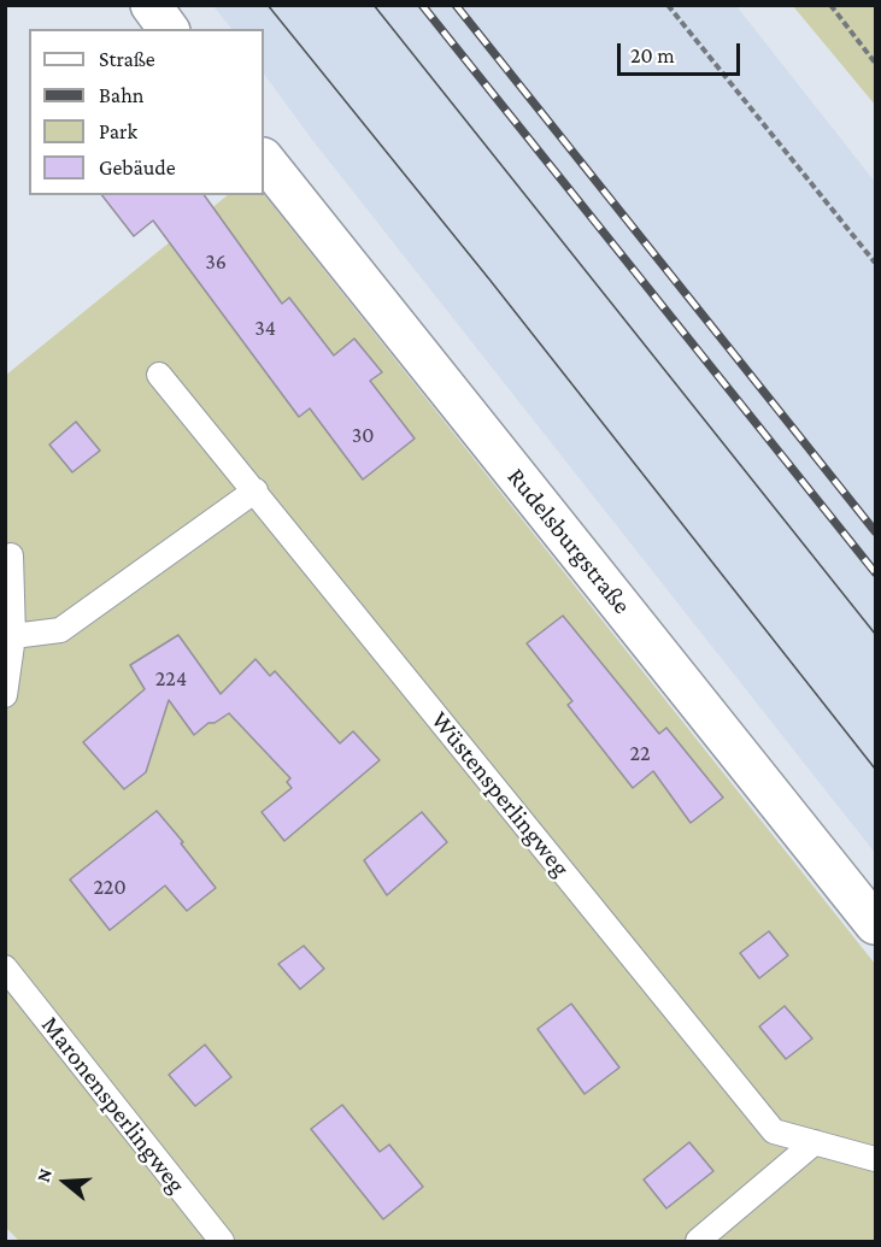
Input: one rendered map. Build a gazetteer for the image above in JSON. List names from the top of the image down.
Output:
{
  "streets": {
    "street": ["Rudelsburgstraße"],
    "lane": ["Wüstensperlingweg", "Maronensperlingweg"]
  },
  "house_numbers": [
    "36",
    "34",
    "30",
    "224",
    "22",
    "220"
  ],
  "legend": [
    "Straße",
    "Bahn",
    "Park",
    "Gebäude"
  ],
  "scale_bar": "20 m",
  "north": "left"
}
